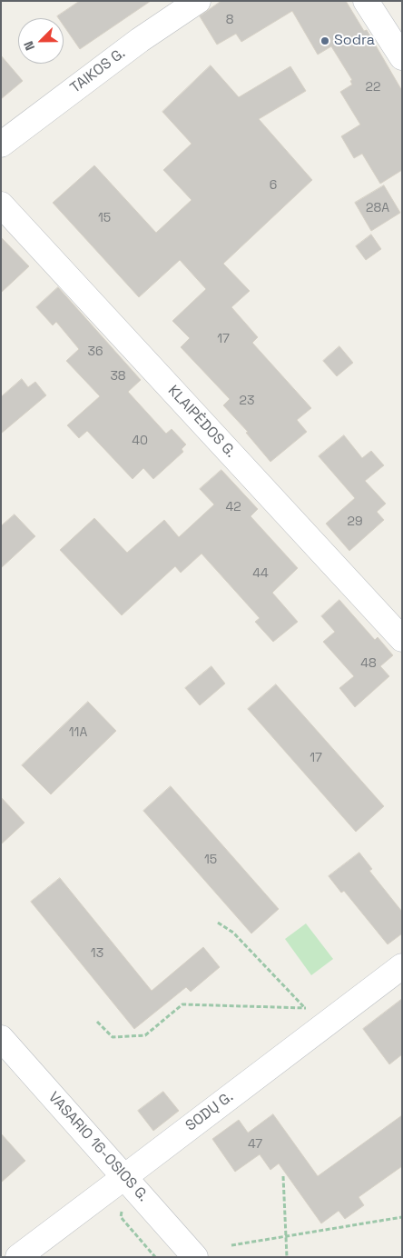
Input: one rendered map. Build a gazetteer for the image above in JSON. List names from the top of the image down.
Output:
{
  "streets": {
    "street": [
      "TAIKOS G.",
      "KLAIPĖDOS G.",
      "SODŲ G.",
      "VASARIO 16-OSIOS G."
    ]
  },
  "crossings": [
    ["SODŲ G.", "VASARIO 16-OSIOS G."]
  ],
  "places": ["Sodra"],
  "house_numbers": [
    "8",
    "22",
    "6",
    "28A",
    "15",
    "17",
    "36",
    "38",
    "23",
    "40",
    "42",
    "29",
    "44",
    "48",
    "11A",
    "17",
    "15",
    "13",
    "47"
  ],
  "north": "bottom left"
}
